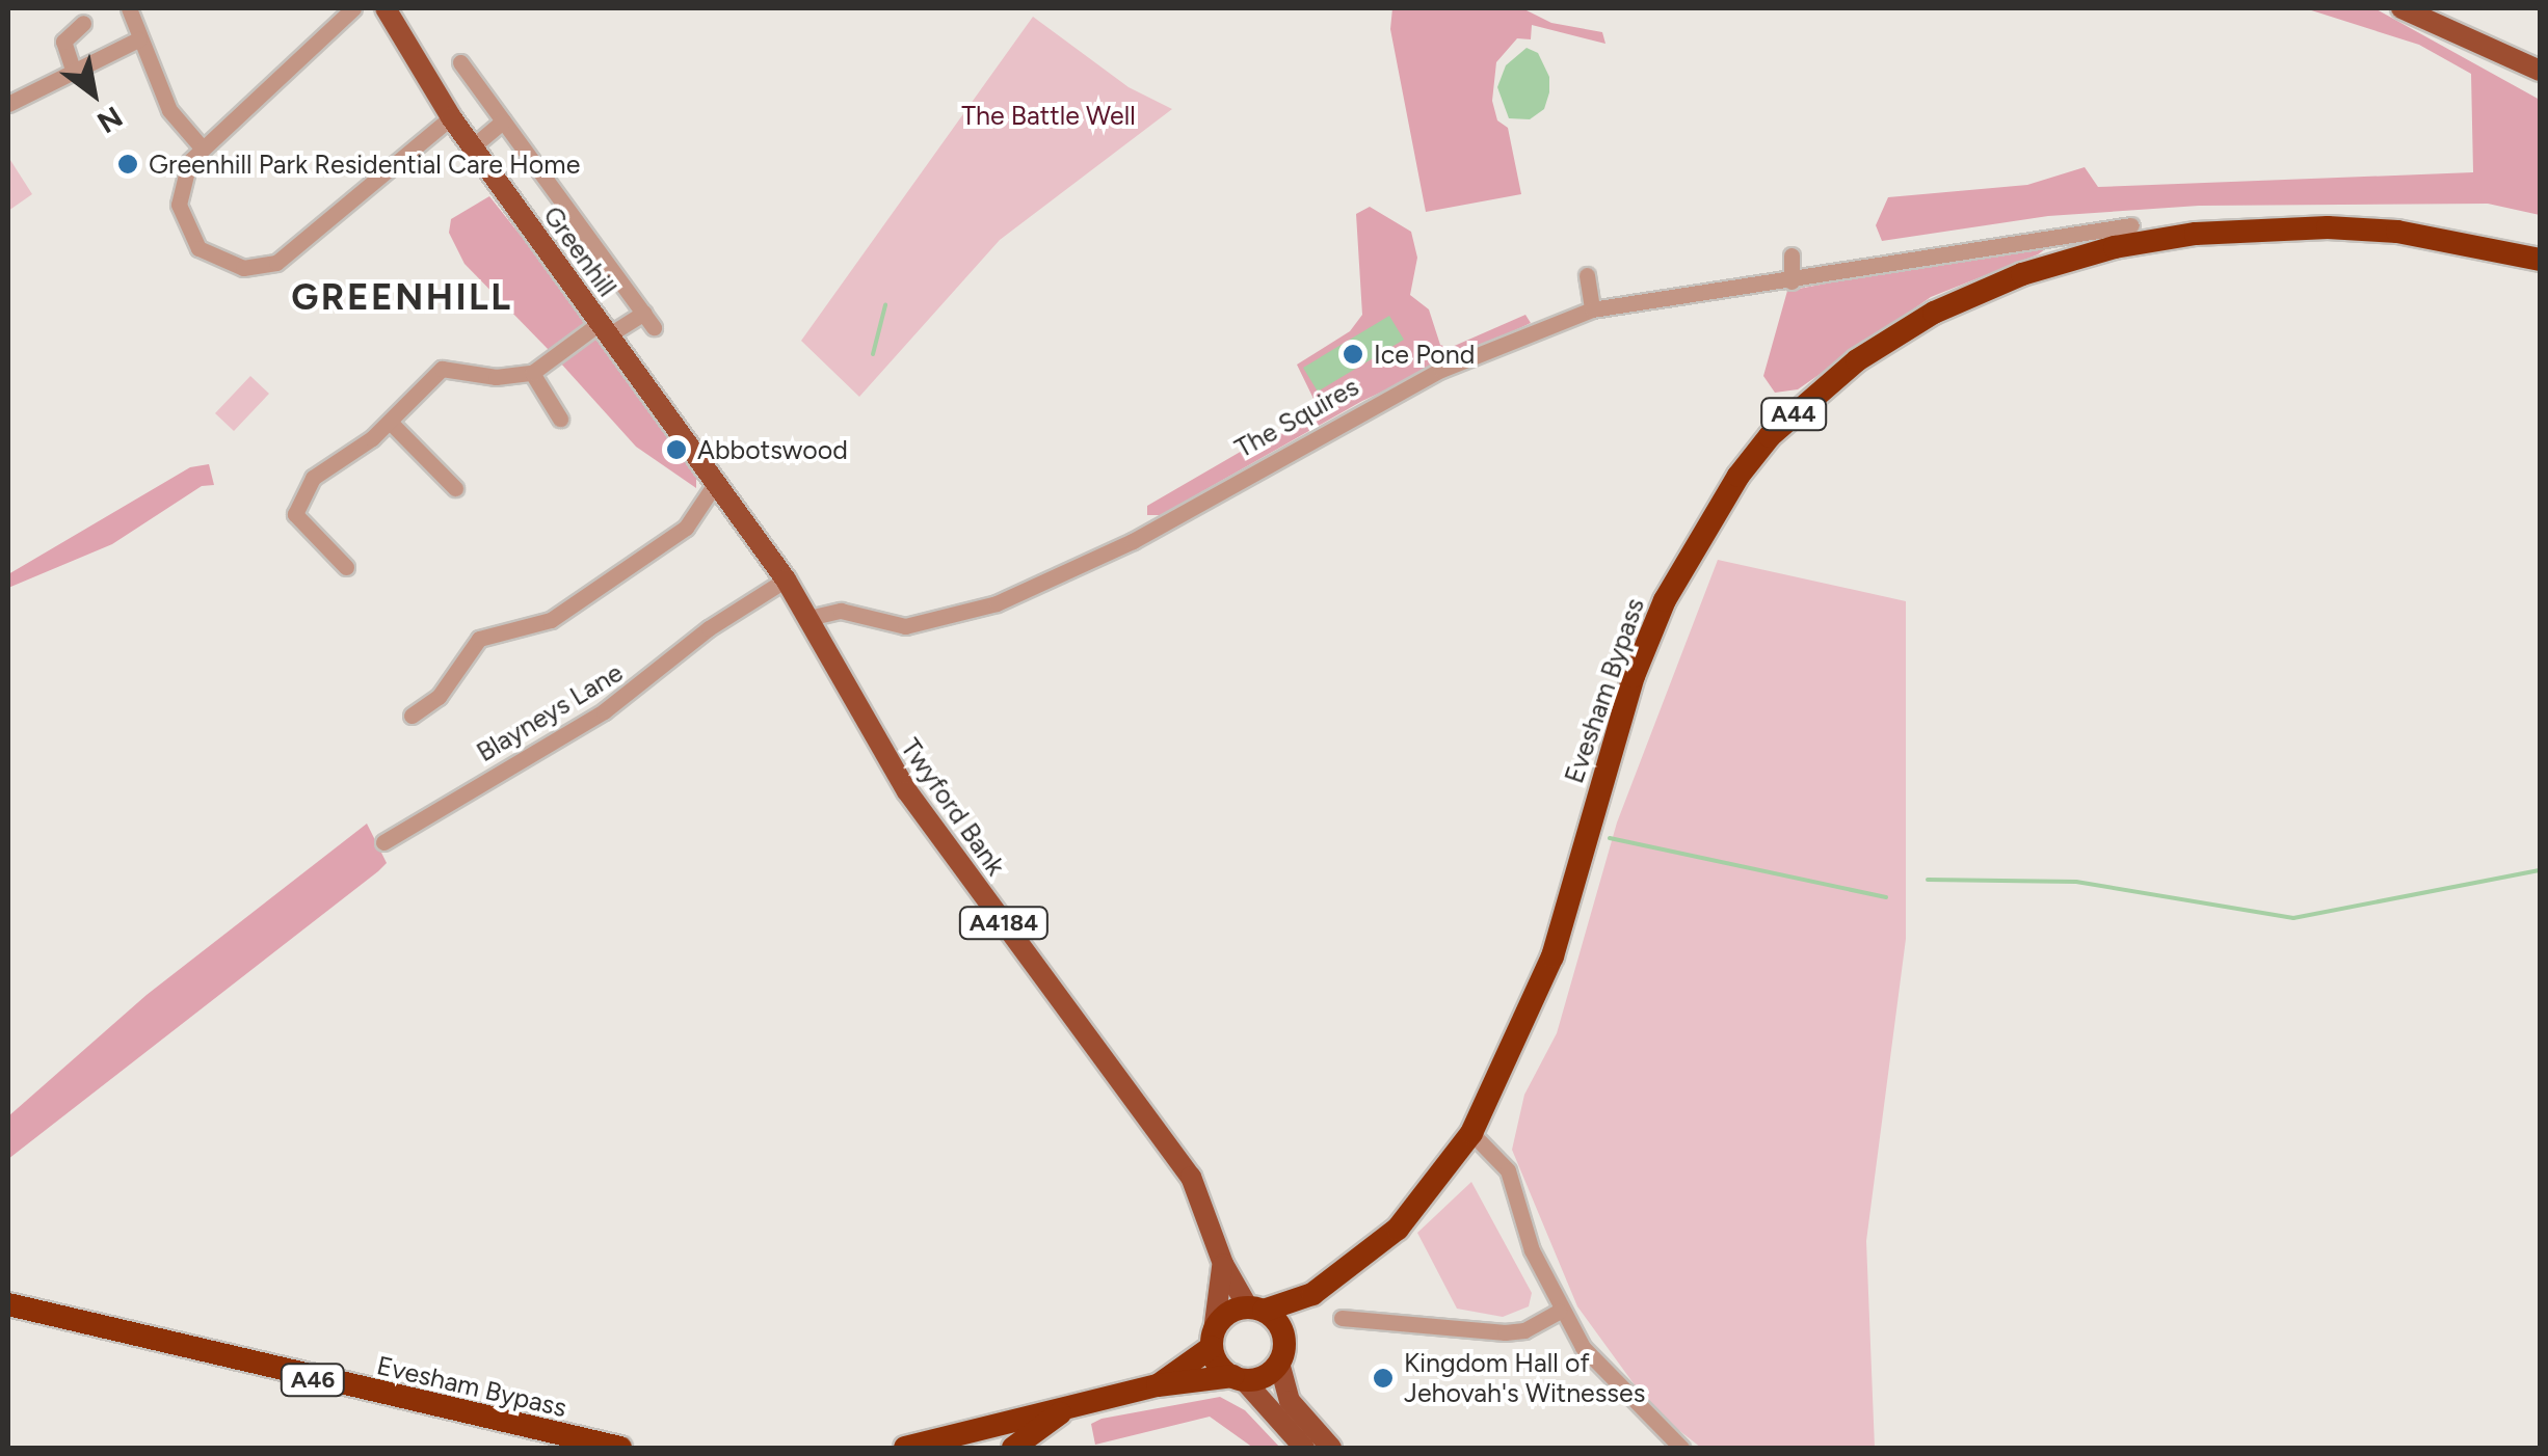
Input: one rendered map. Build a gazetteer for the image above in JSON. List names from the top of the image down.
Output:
{
  "streets": {
    "highway": ["A44", "Evesham Bypass", "A46"],
    "main road": ["Greenhill", "Twyford Bank", "A4184"],
    "street": ["The Squires", "Blayneys Lane"]
  },
  "crossings": [
    ["Greenhill", "Blayneys Lane"],
    ["Greenhill", "Twyford Bank"],
    ["The Squires", "Twyford Bank"],
    ["Evesham Bypass", "Twyford Bank"],
    ["Blayneys Lane", "Twyford Bank"]
  ],
  "districts": ["GREENHILL"],
  "parks": ["The Battle Well"],
  "places": [
    "Greenhill Park Residential Care Home",
    "Ice Pond",
    "Abbotswood",
    "Kingdom Hall of Jehovah's Witnesses"
  ],
  "north": "bottom right"
}
